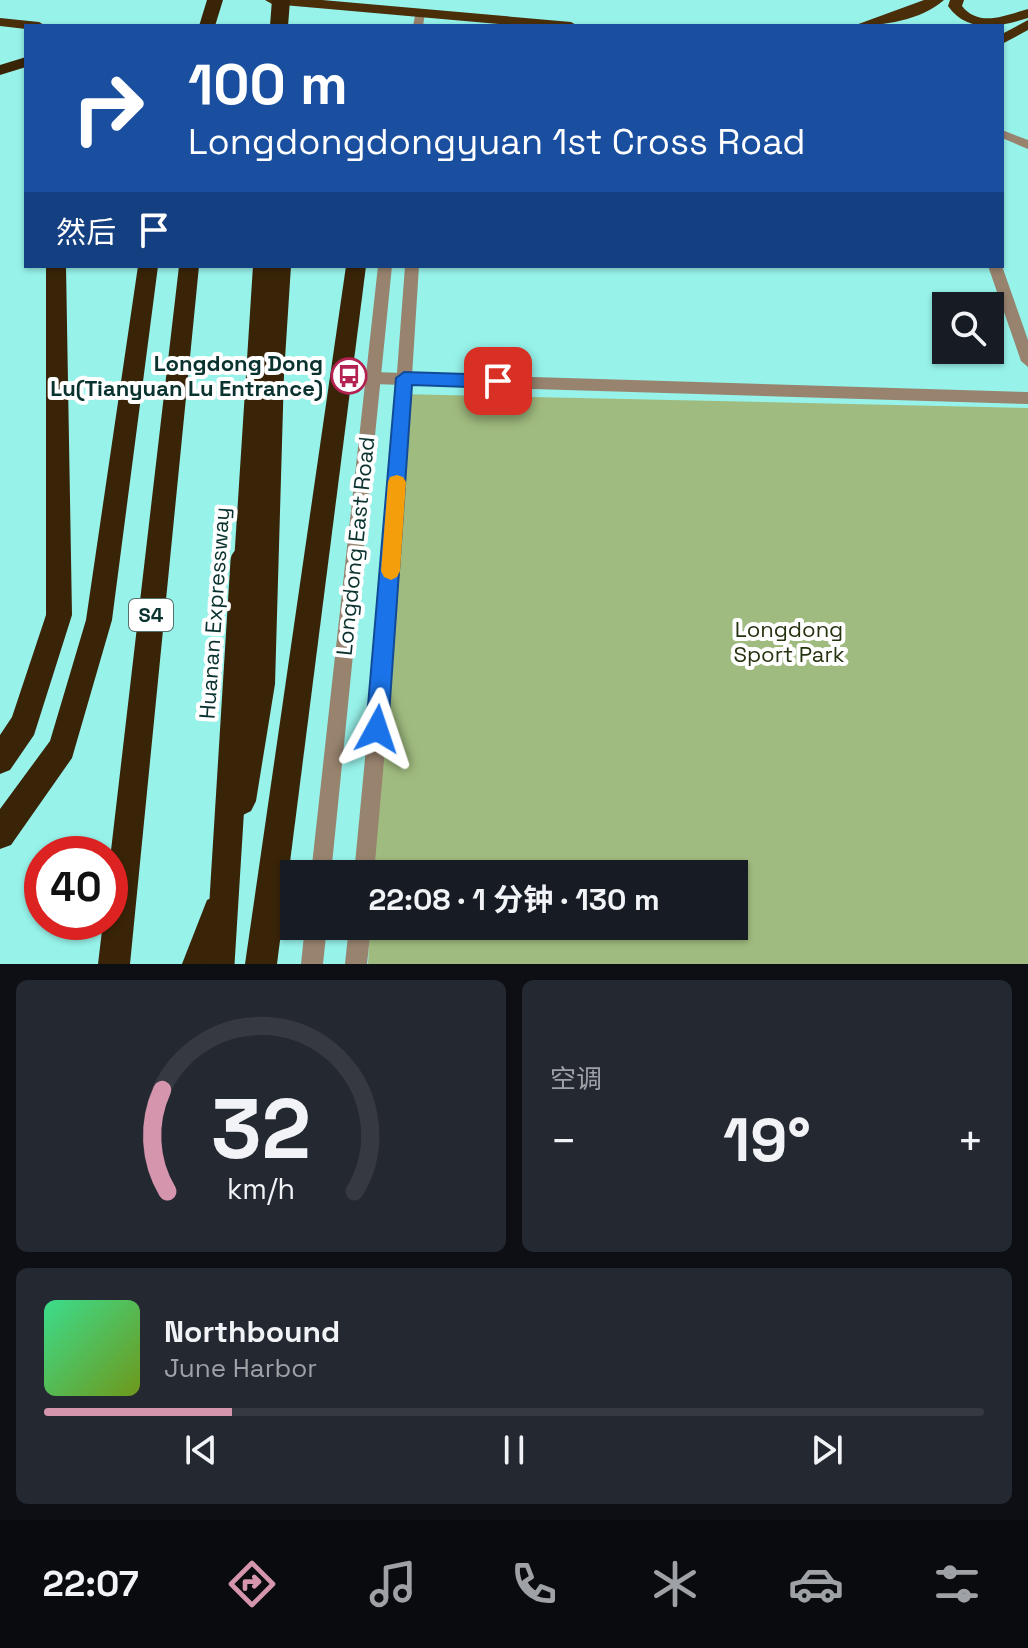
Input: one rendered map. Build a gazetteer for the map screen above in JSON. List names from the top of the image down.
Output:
{
  "streets": {
    "highway": ["Huanan Expressway", "S4"],
    "street": ["Longdong East Road"]
  },
  "parks": ["Longdong Sport Park"],
  "places": {
    "bus stop": ["Longdong Dong Lu(Tianyuan Lu Entrance)"]
  },
  "page": {
    "turn": ["100 m", "Longdongdongyuan 1st Cross Road"],
    "then": "然后",
    "limit": "40",
    "trip": "22:08 · 1 分钟 · 130 m",
    "tile": "空调",
    "heat": ["−", "19°", "+"],
    "song": ["Northbound", "June Harbor"],
    "tabs": "22:07",
    "gauge": ["32", "km/h"]
  }
}
